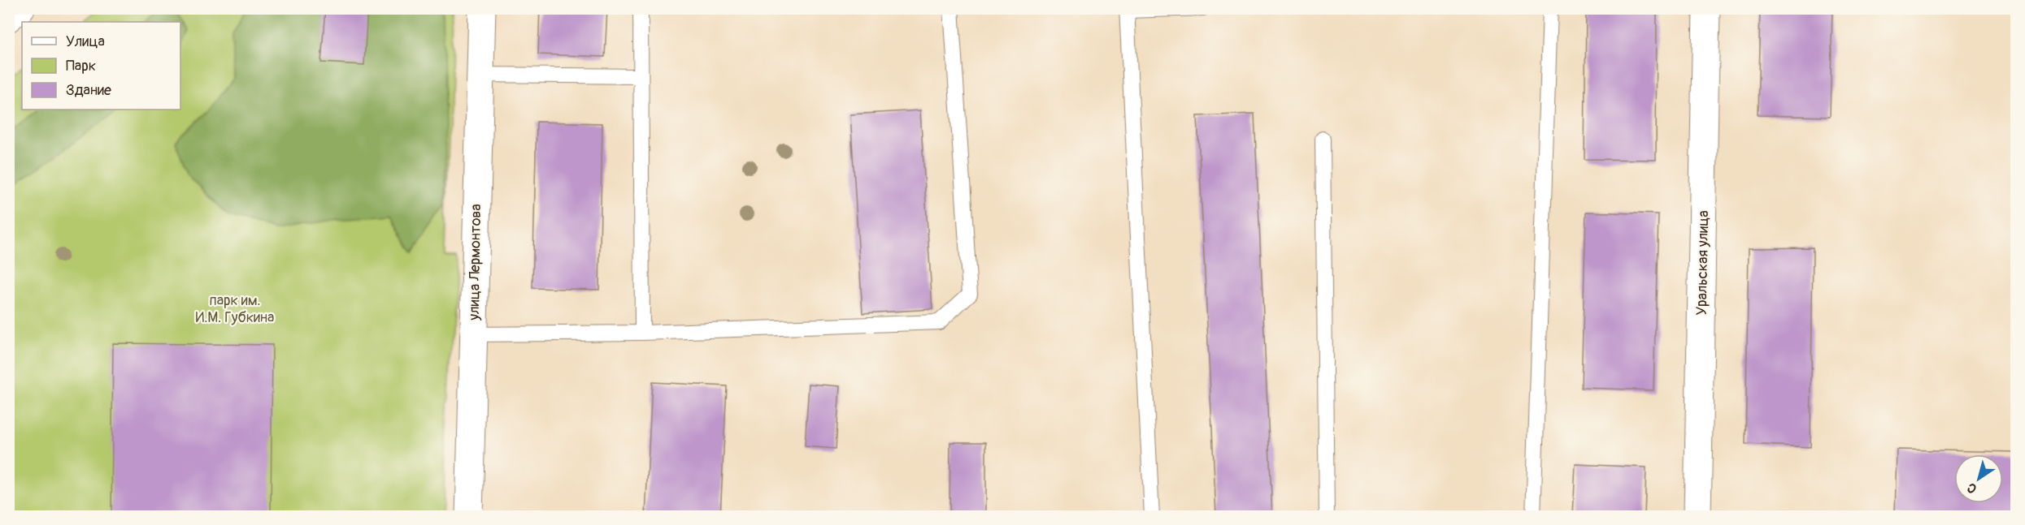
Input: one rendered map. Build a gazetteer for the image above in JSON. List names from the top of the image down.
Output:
{
  "streets": {
    "street": ["улица Лермонтова", "Уральская улица"]
  },
  "parks": ["парк им. И.М. Губкина"],
  "legend": ["Улица", "Парк", "Здание"],
  "north": "bottom left"
}
